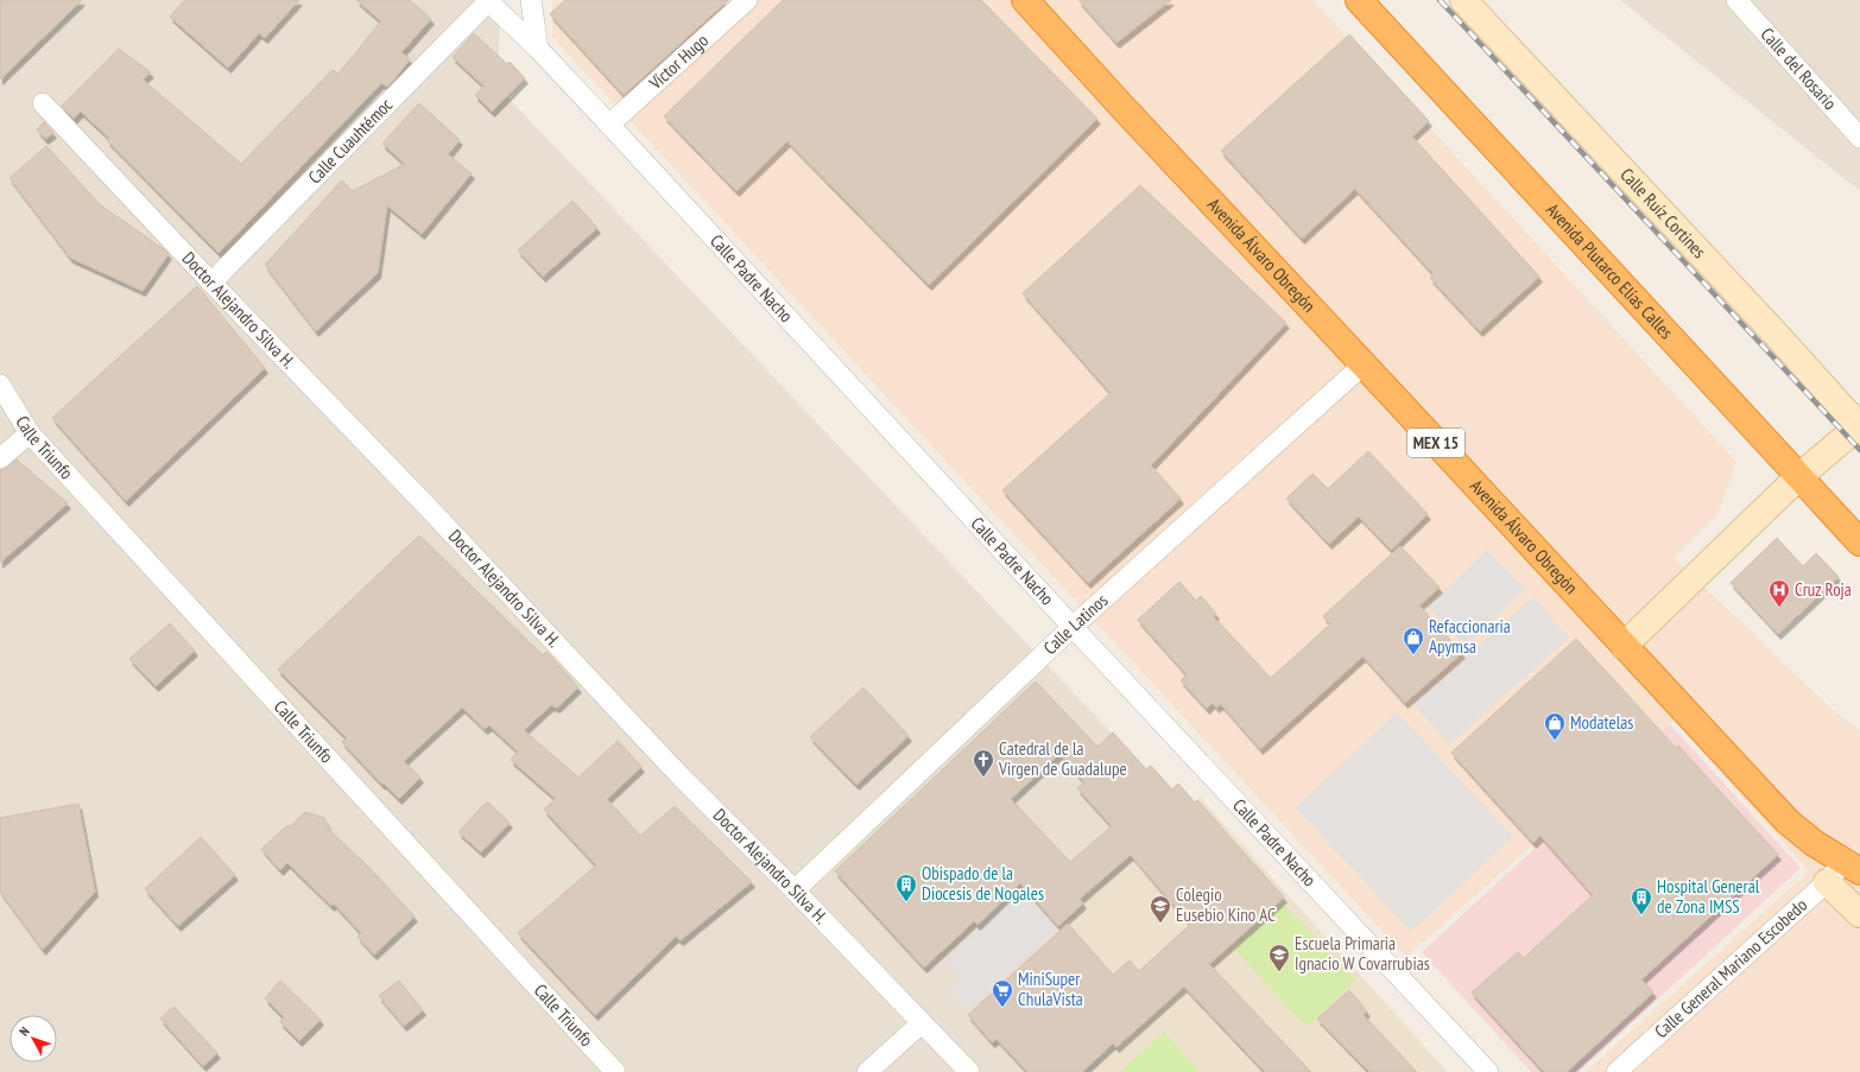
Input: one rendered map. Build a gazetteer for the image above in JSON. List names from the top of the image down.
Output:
{
  "streets": {
    "highway": ["Avenida Álvaro Obregón", "Avenida Plutarco Elías Calles", "MEX 15"],
    "street": [
      "Víctor Hugo",
      "Calle del Rosario",
      "Calle Cuauhtémoc",
      "Calle Ruíz Cortines",
      "Calle Padre Nacho",
      "Doctor Alejandro Silva H.",
      "Calle Triunfo",
      "Calle Latinos",
      "Calle General Mariano Escobedo"
    ]
  },
  "crossings": [
    ["Víctor Hugo", "Calle Padre Nacho"],
    ["Calle Cuauhtémoc", "Calle Padre Nacho"],
    ["Calle Cuauhtémoc", "Doctor Alejandro Silva H."],
    ["Avenida Álvaro Obregón", "Calle Latinos"],
    ["Avenida Álvaro Obregón", "Calle General Mariano Escobedo"],
    ["Calle Padre Nacho", "Calle Latinos"],
    ["Doctor Alejandro Silva H.", "Calle Latinos"]
  ],
  "places": {
    "hospital": ["Cruz Roja"],
    "shop": ["Refaccionaria Apymsa", "Modatelas"],
    "church": ["Catedral de la Virgen de Guadalupe"],
    "building": ["Obispado de la Diocesis de Nogales", "Hospital General de Zona IMSS"],
    "school or university": ["Colegio Eusebio Kino AC", "Escuela Primaria Ignacio W Covarrubias"],
    "supermarket": ["MiniSuper ChulaVista"]
  },
  "north": "top left"
}
